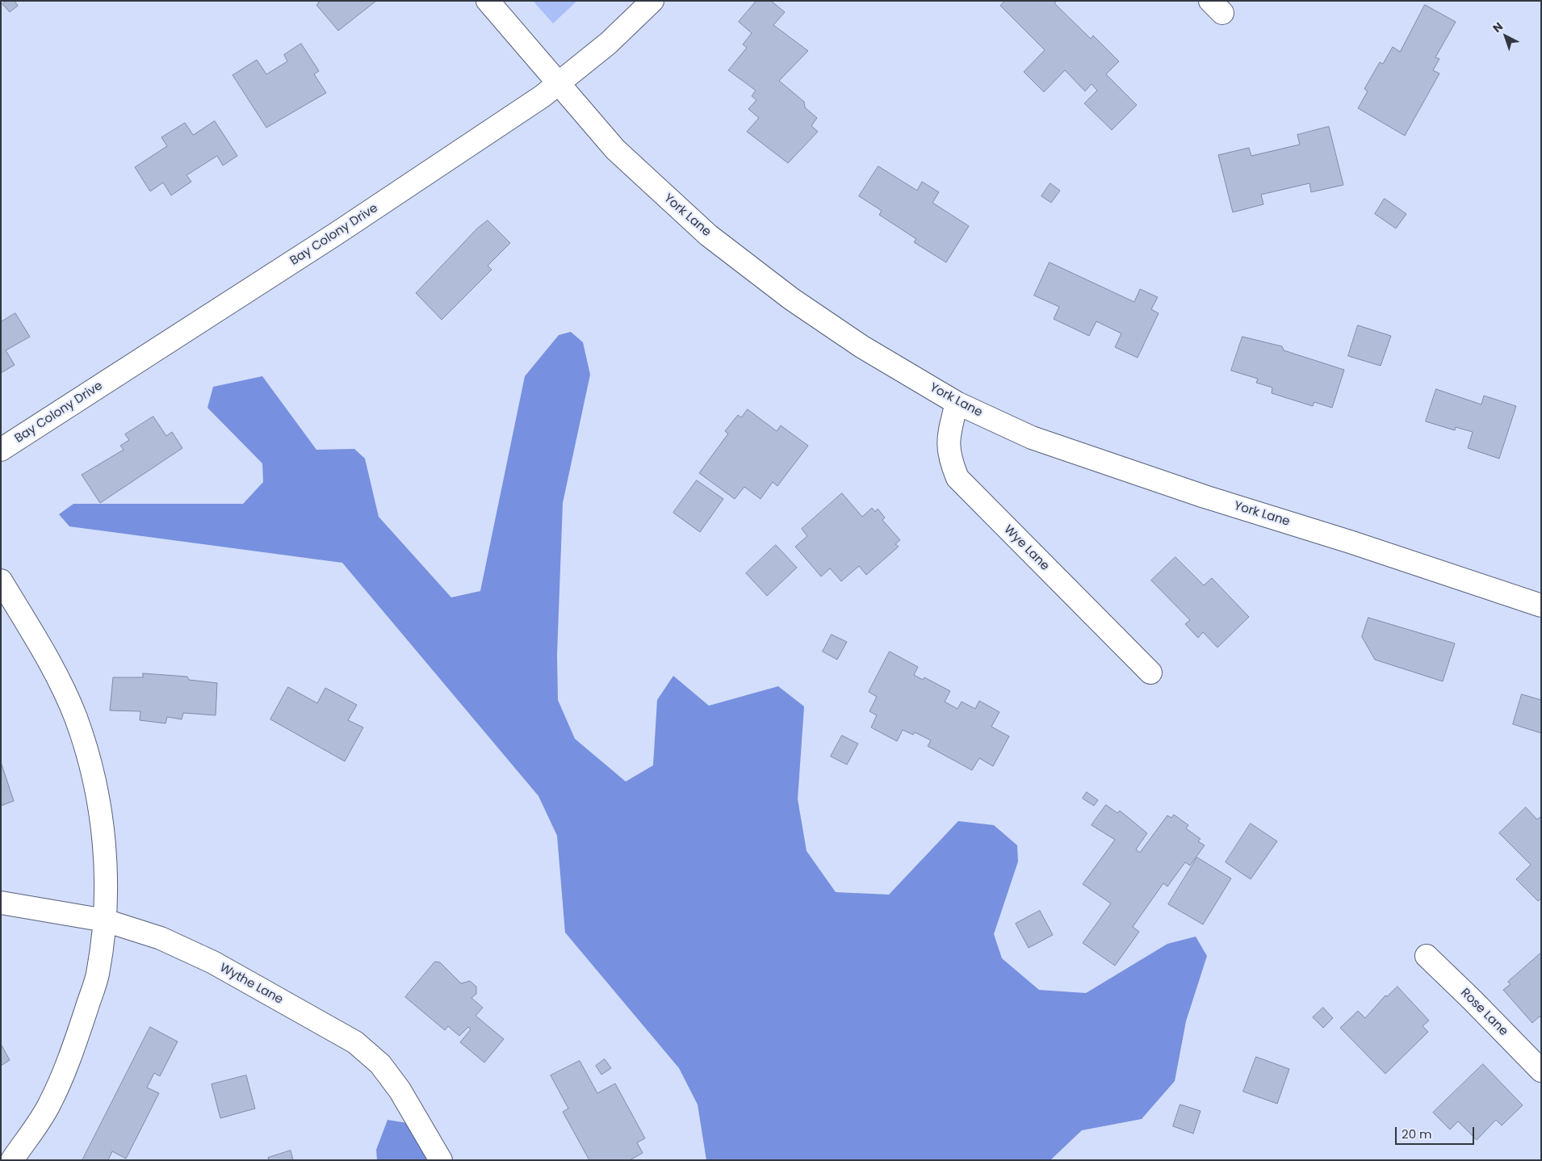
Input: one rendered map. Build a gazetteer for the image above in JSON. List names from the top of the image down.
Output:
{
  "streets": {
    "street": [
      "York Lane",
      "Bay Colony Drive",
      "Wye Lane",
      "Wythe Lane",
      "Rose Lane"
    ]
  },
  "crossings": [
    ["York Lane", "Bay Colony Drive"],
    ["York Lane", "Wye Lane"]
  ],
  "scale_bar": "20 m",
  "north": "top left"
}
